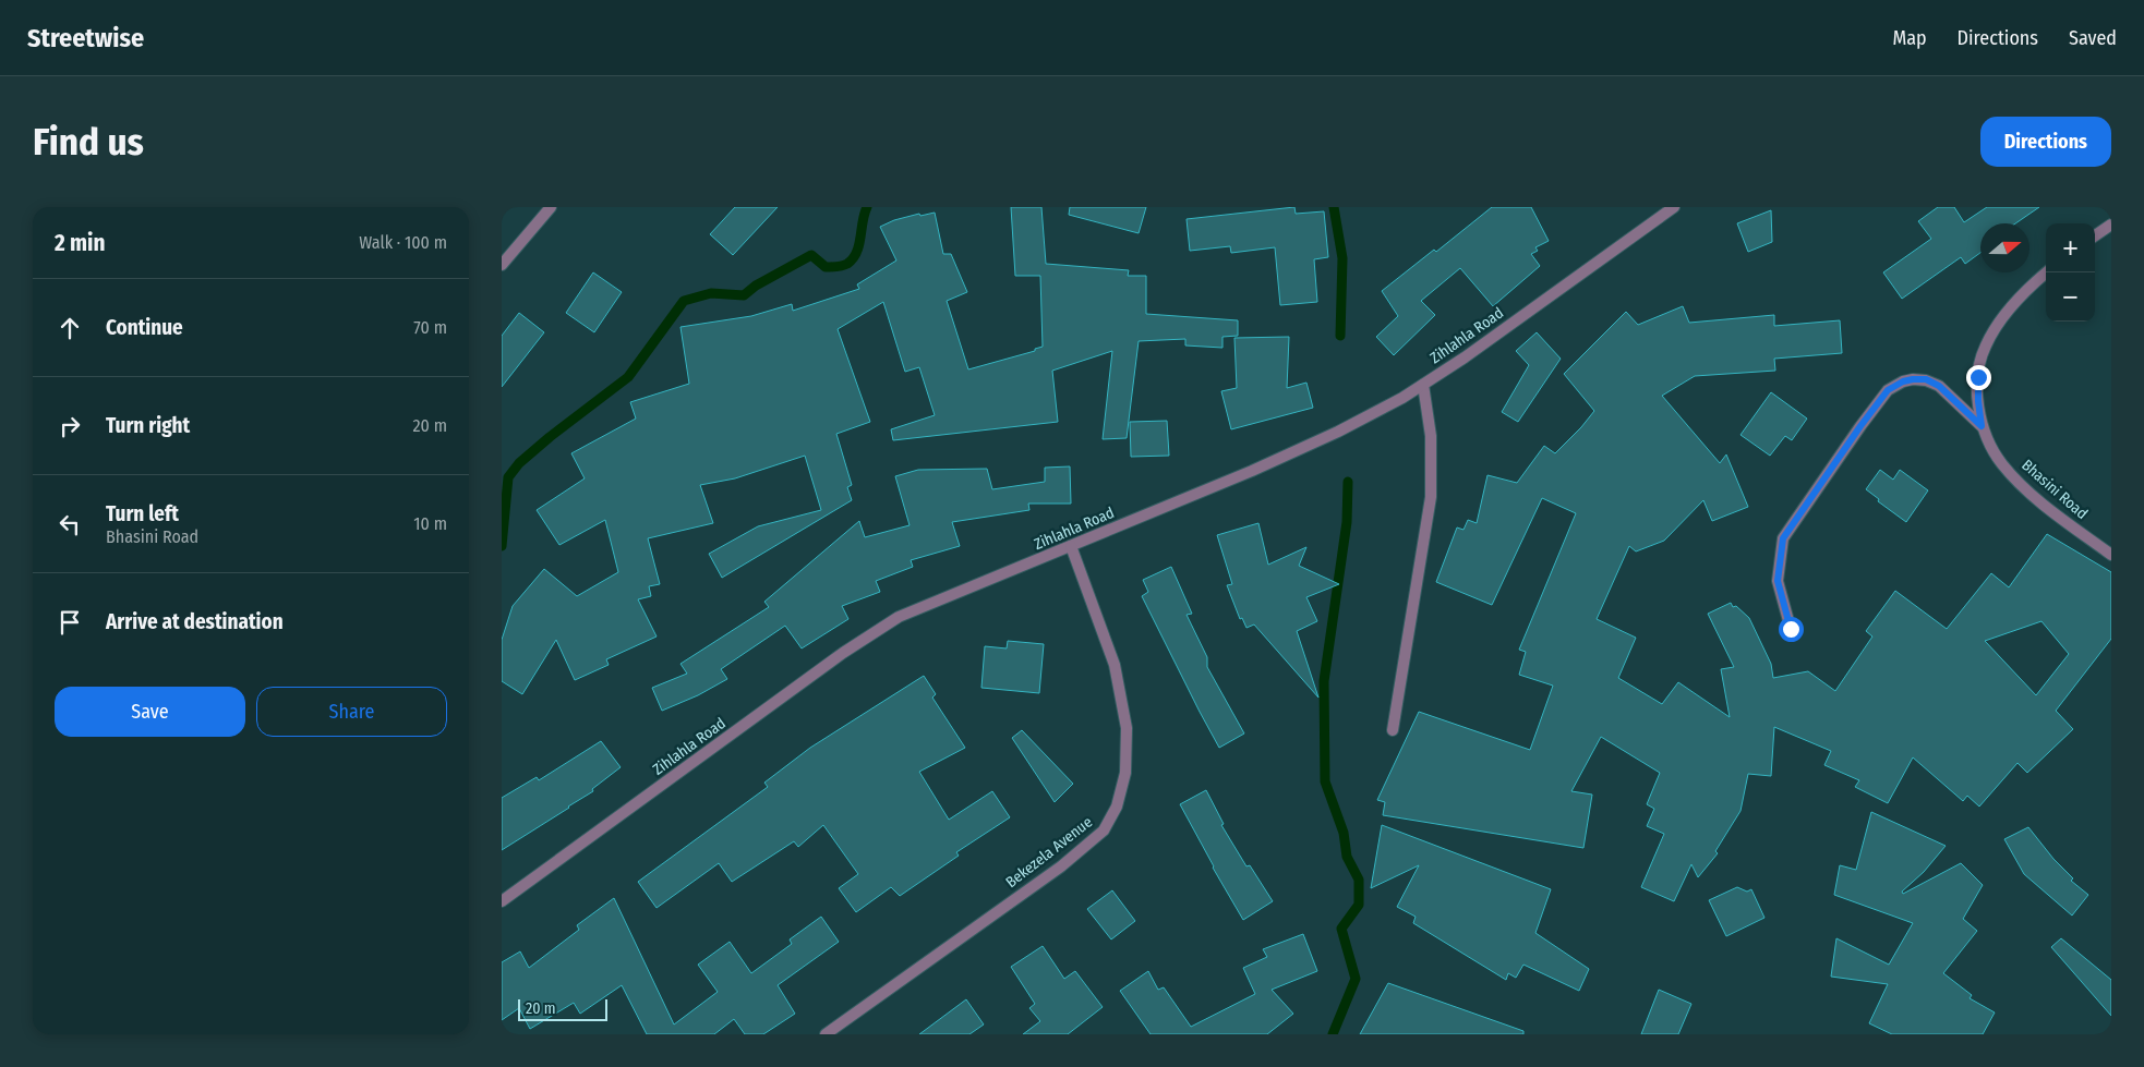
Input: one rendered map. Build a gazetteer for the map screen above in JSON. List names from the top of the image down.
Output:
{
  "streets": {
    "street": ["Zihlahla Road", "Bhasini Road", "Bekezela Avenue"]
  },
  "crossings": [
    ["Zihlahla Road", "Bekezela Avenue"]
  ],
  "scale_bar": "20 m",
  "north": "right",
  "page": {
    "header": "Streetwise",
    "nav": ["Map", "Directions", "Saved"],
    "buttons": [
      "Directions",
      ["Save", "Share"]
    ],
    "title": "Find us",
    "heading": ["2 min", "Walk · 100 m"],
    "map_buttons": ["+", "−"],
    "list": [
      ["Continue", "70 m"],
      ["Turn right", "20 m"],
      ["Turn left", "Bhasini Road", "10 m"],
      "Arrive at destination"
    ],
    "scale": "20 m"
  }
}
